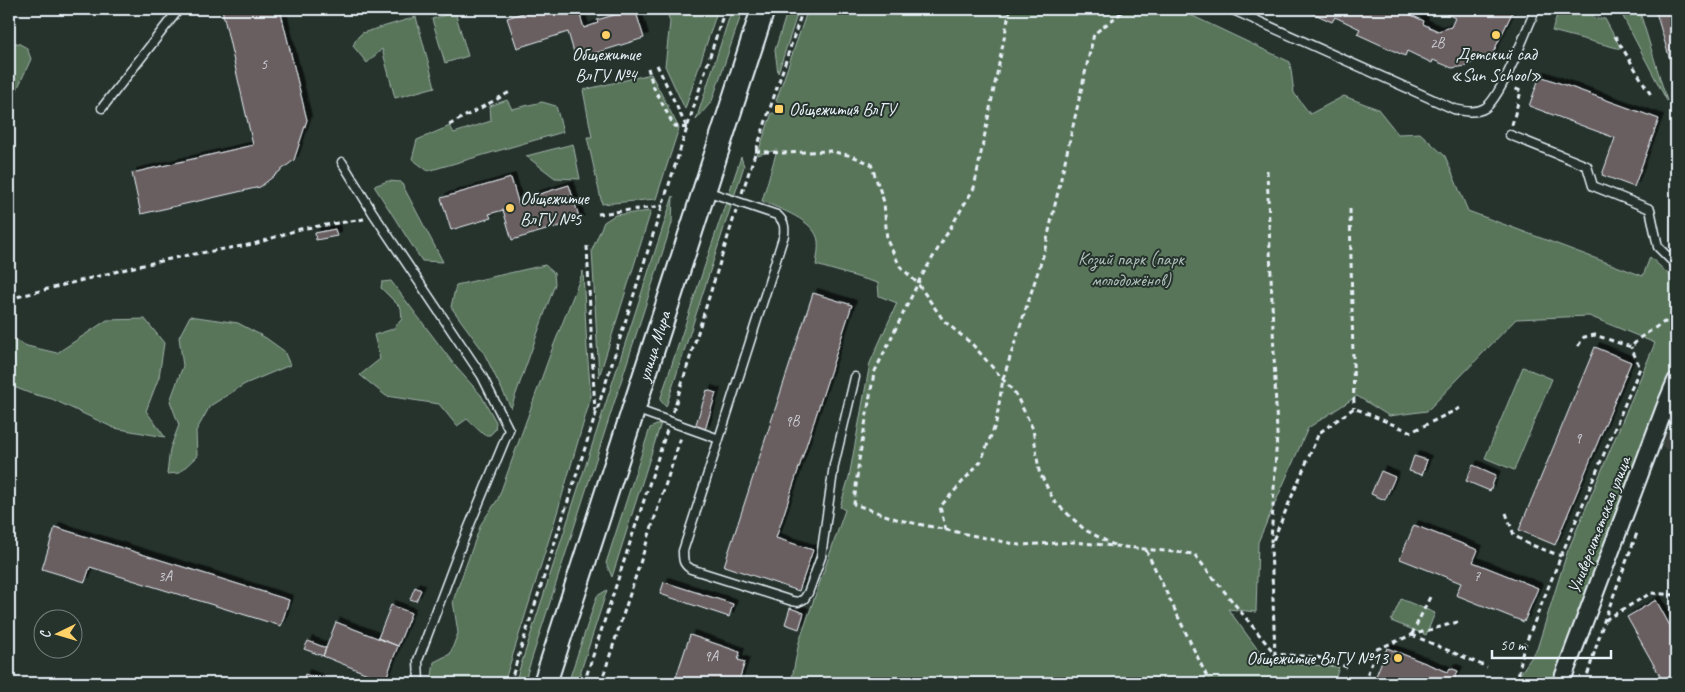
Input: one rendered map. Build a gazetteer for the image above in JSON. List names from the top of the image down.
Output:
{
  "streets": {
    "main road": ["улица Мира"],
    "street": ["Университетская улица"]
  },
  "parks": ["Козий парк (парк молодожёнов)"],
  "places": {
    "other": [
      "Общежитие ВлГУ №4",
      "Детский сад «Sun School»",
      "Общежитие ВлГУ №5",
      "Общежитие ВлГУ №13"
    ],
    "transit": ["Общежития ВлГУ"]
  },
  "house_numbers": [
    "2В",
    "5",
    "9В",
    "9",
    "3А",
    "7",
    "9А"
  ],
  "scale_bar": "50 m",
  "north": "left"
}
